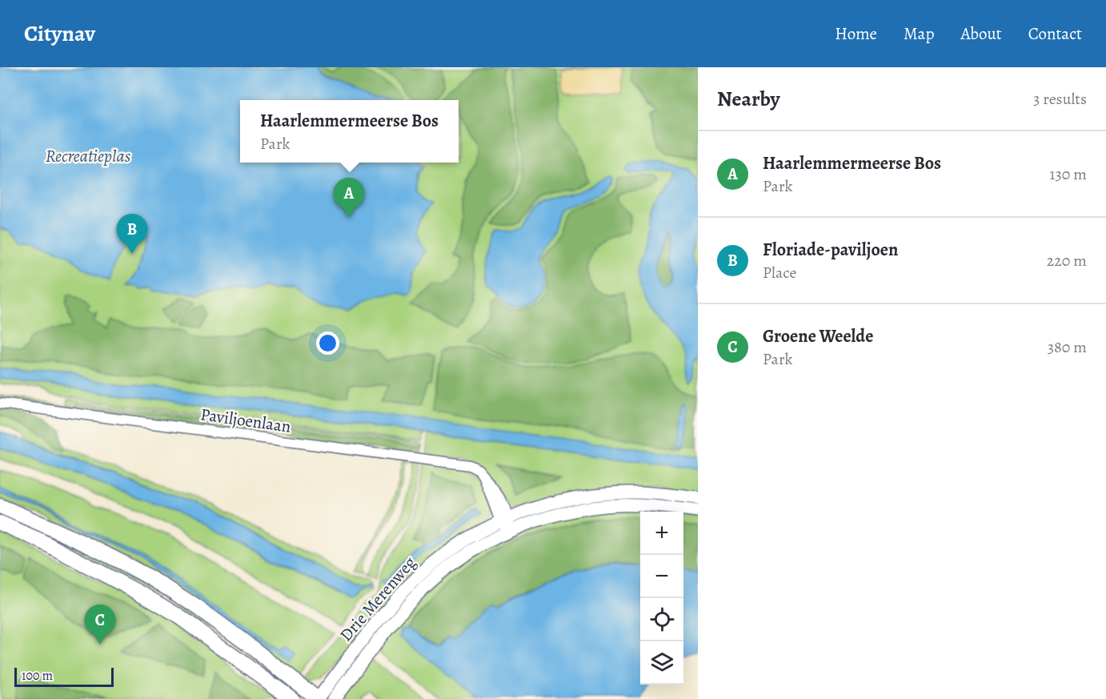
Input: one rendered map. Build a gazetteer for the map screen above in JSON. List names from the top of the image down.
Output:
{
  "streets": {
    "highway": ["Drie Merenweg"],
    "street": ["Paviljoenlaan"]
  },
  "crossings": [
    ["Paviljoenlaan", "Drie Merenweg"]
  ],
  "water": ["Recreatieplas"],
  "scale_bar": "100 m",
  "page": {
    "header": "Citynav",
    "nav": [
      "Home",
      "Map",
      "About",
      "Contact"
    ],
    "heading": ["Nearby", "3 results"],
    "popup": ["Haarlemmermeerse Bos", "Park"],
    "list": [
      {
        "mark": "A",
        "name": "Haarlemmermeerse Bos",
        "note": "Park",
        "value": "130 m"
      },
      {
        "mark": "B",
        "name": "Floriade-paviljoen",
        "note": "Place",
        "value": "220 m"
      },
      {
        "mark": "C",
        "name": "Groene Weelde",
        "note": "Park",
        "value": "380 m"
      }
    ],
    "pins": ["A", "B", "C"],
    "map_buttons": ["+", "−"],
    "scale": "100 m"
  }
}
